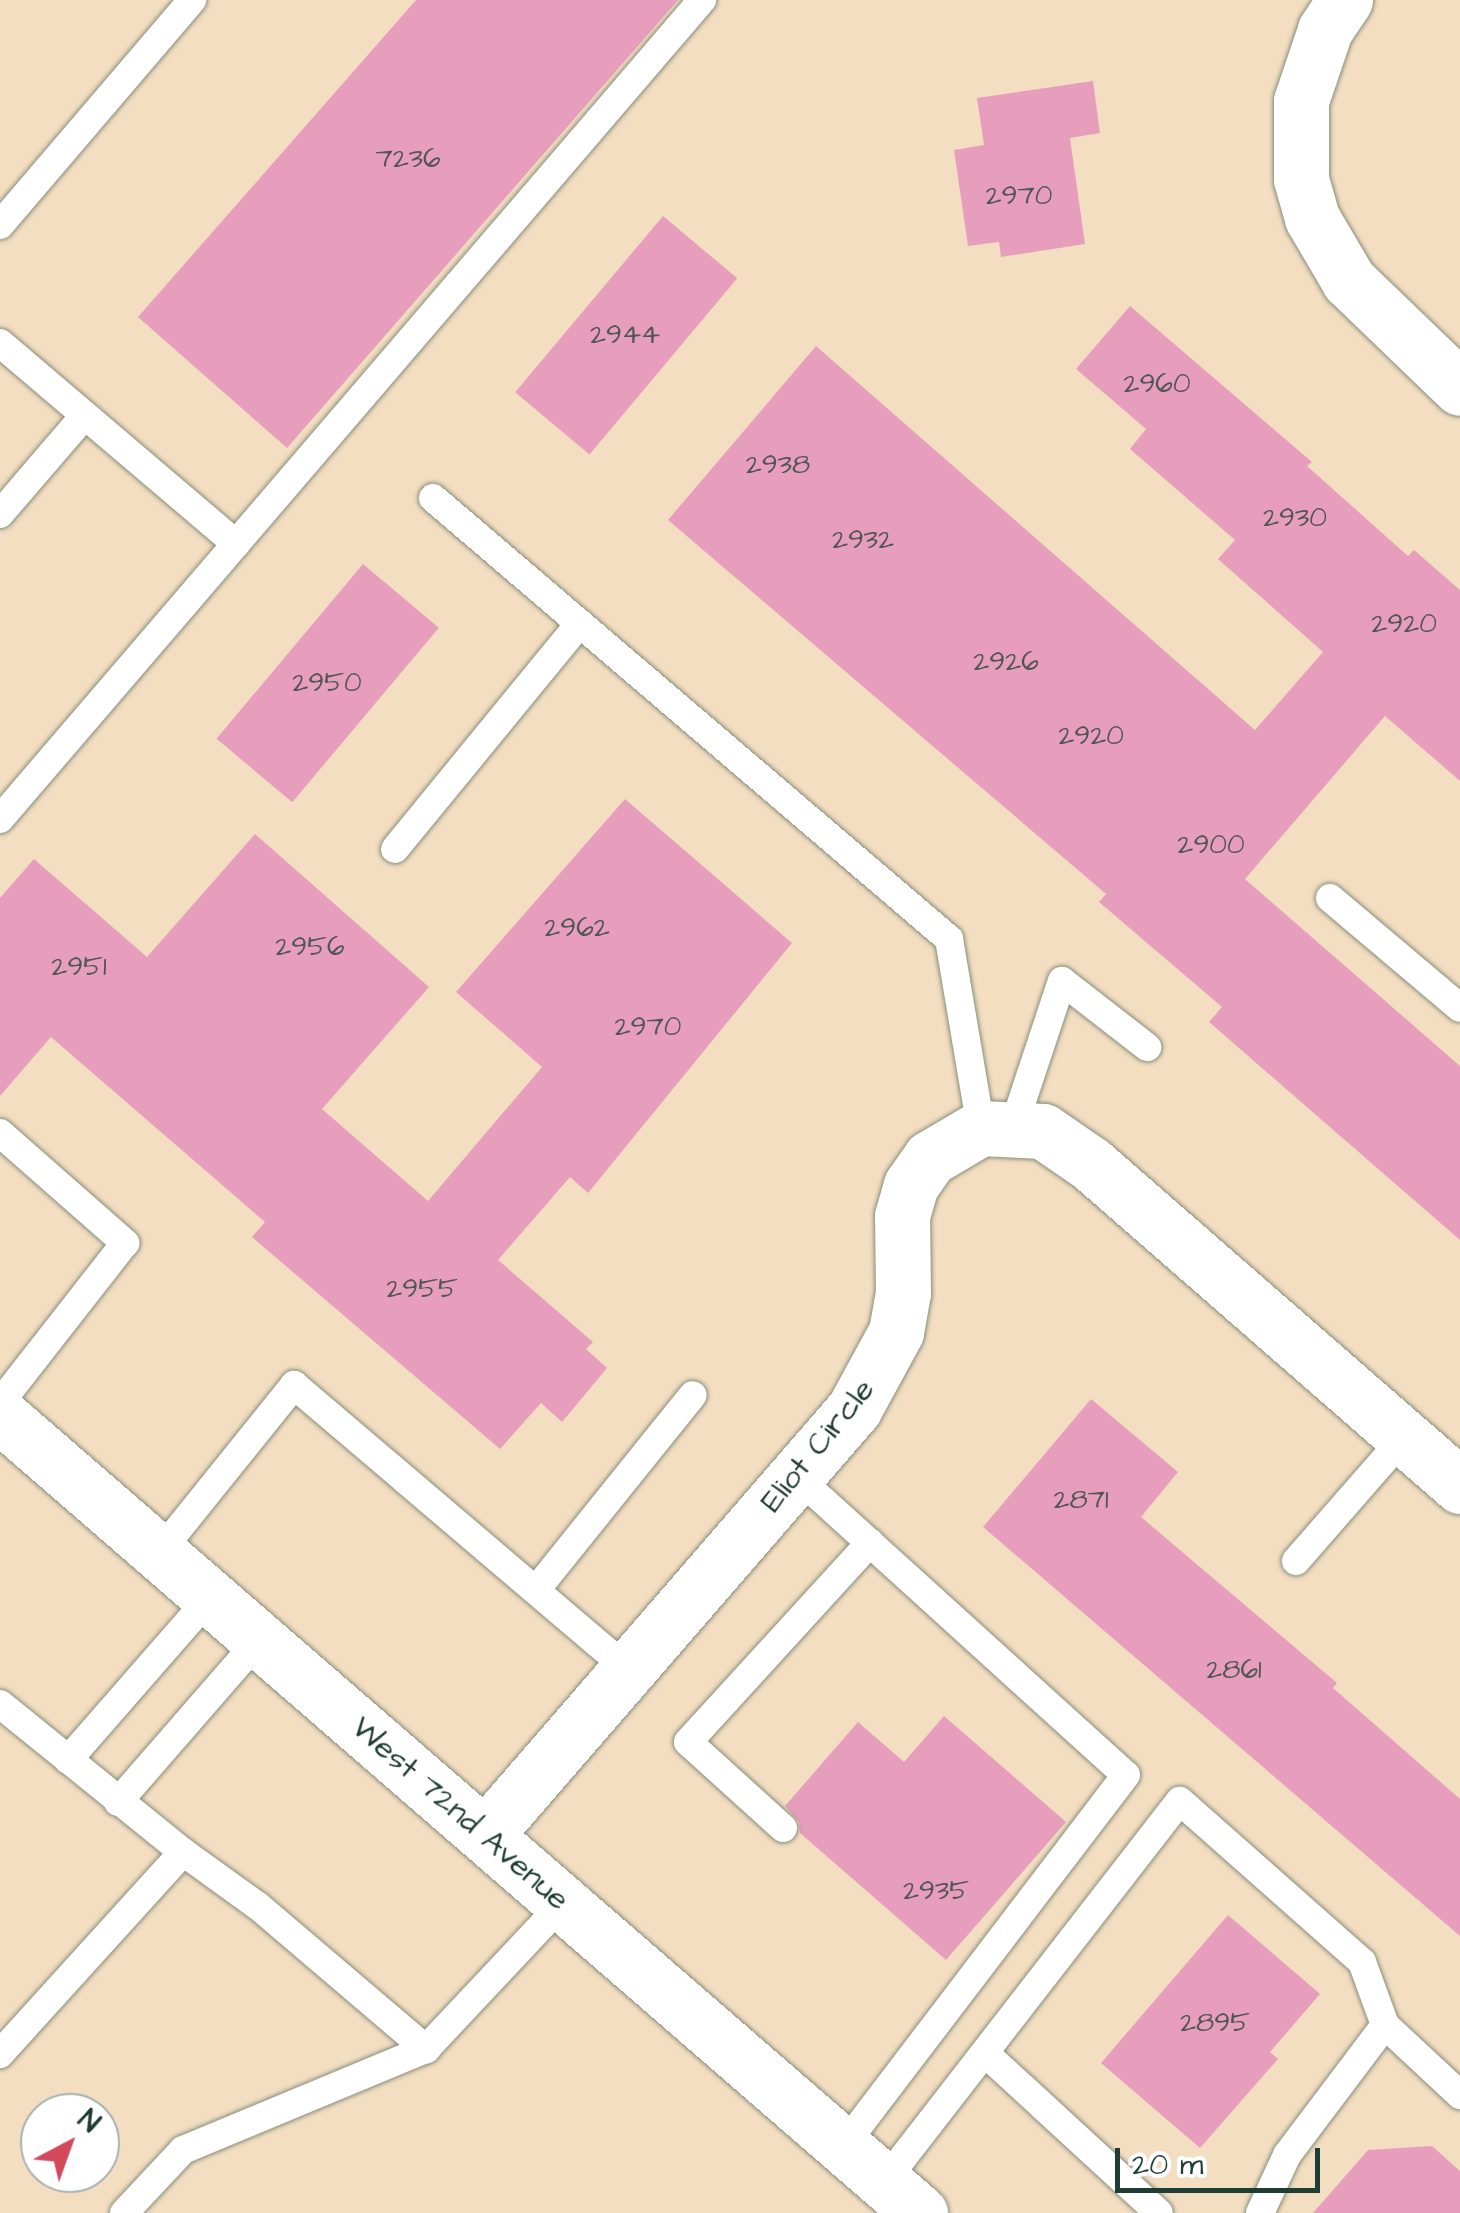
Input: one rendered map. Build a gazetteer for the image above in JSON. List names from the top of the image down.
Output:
{
  "streets": {
    "street": ["Eliot Circle", "West 72nd Avenue"]
  },
  "crossings": [
    ["Eliot Circle", "West 72nd Avenue"]
  ],
  "house_numbers": [
    "7236",
    "2970",
    "2944",
    "2960",
    "2938",
    "2930",
    "2932",
    "2920",
    "2926",
    "2950",
    "2920",
    "2900",
    "2962",
    "2956",
    "2951",
    "2970",
    "2955",
    "2871",
    "2861",
    "2935",
    "2895"
  ],
  "scale_bar": "20 m",
  "north": "top right"
}
